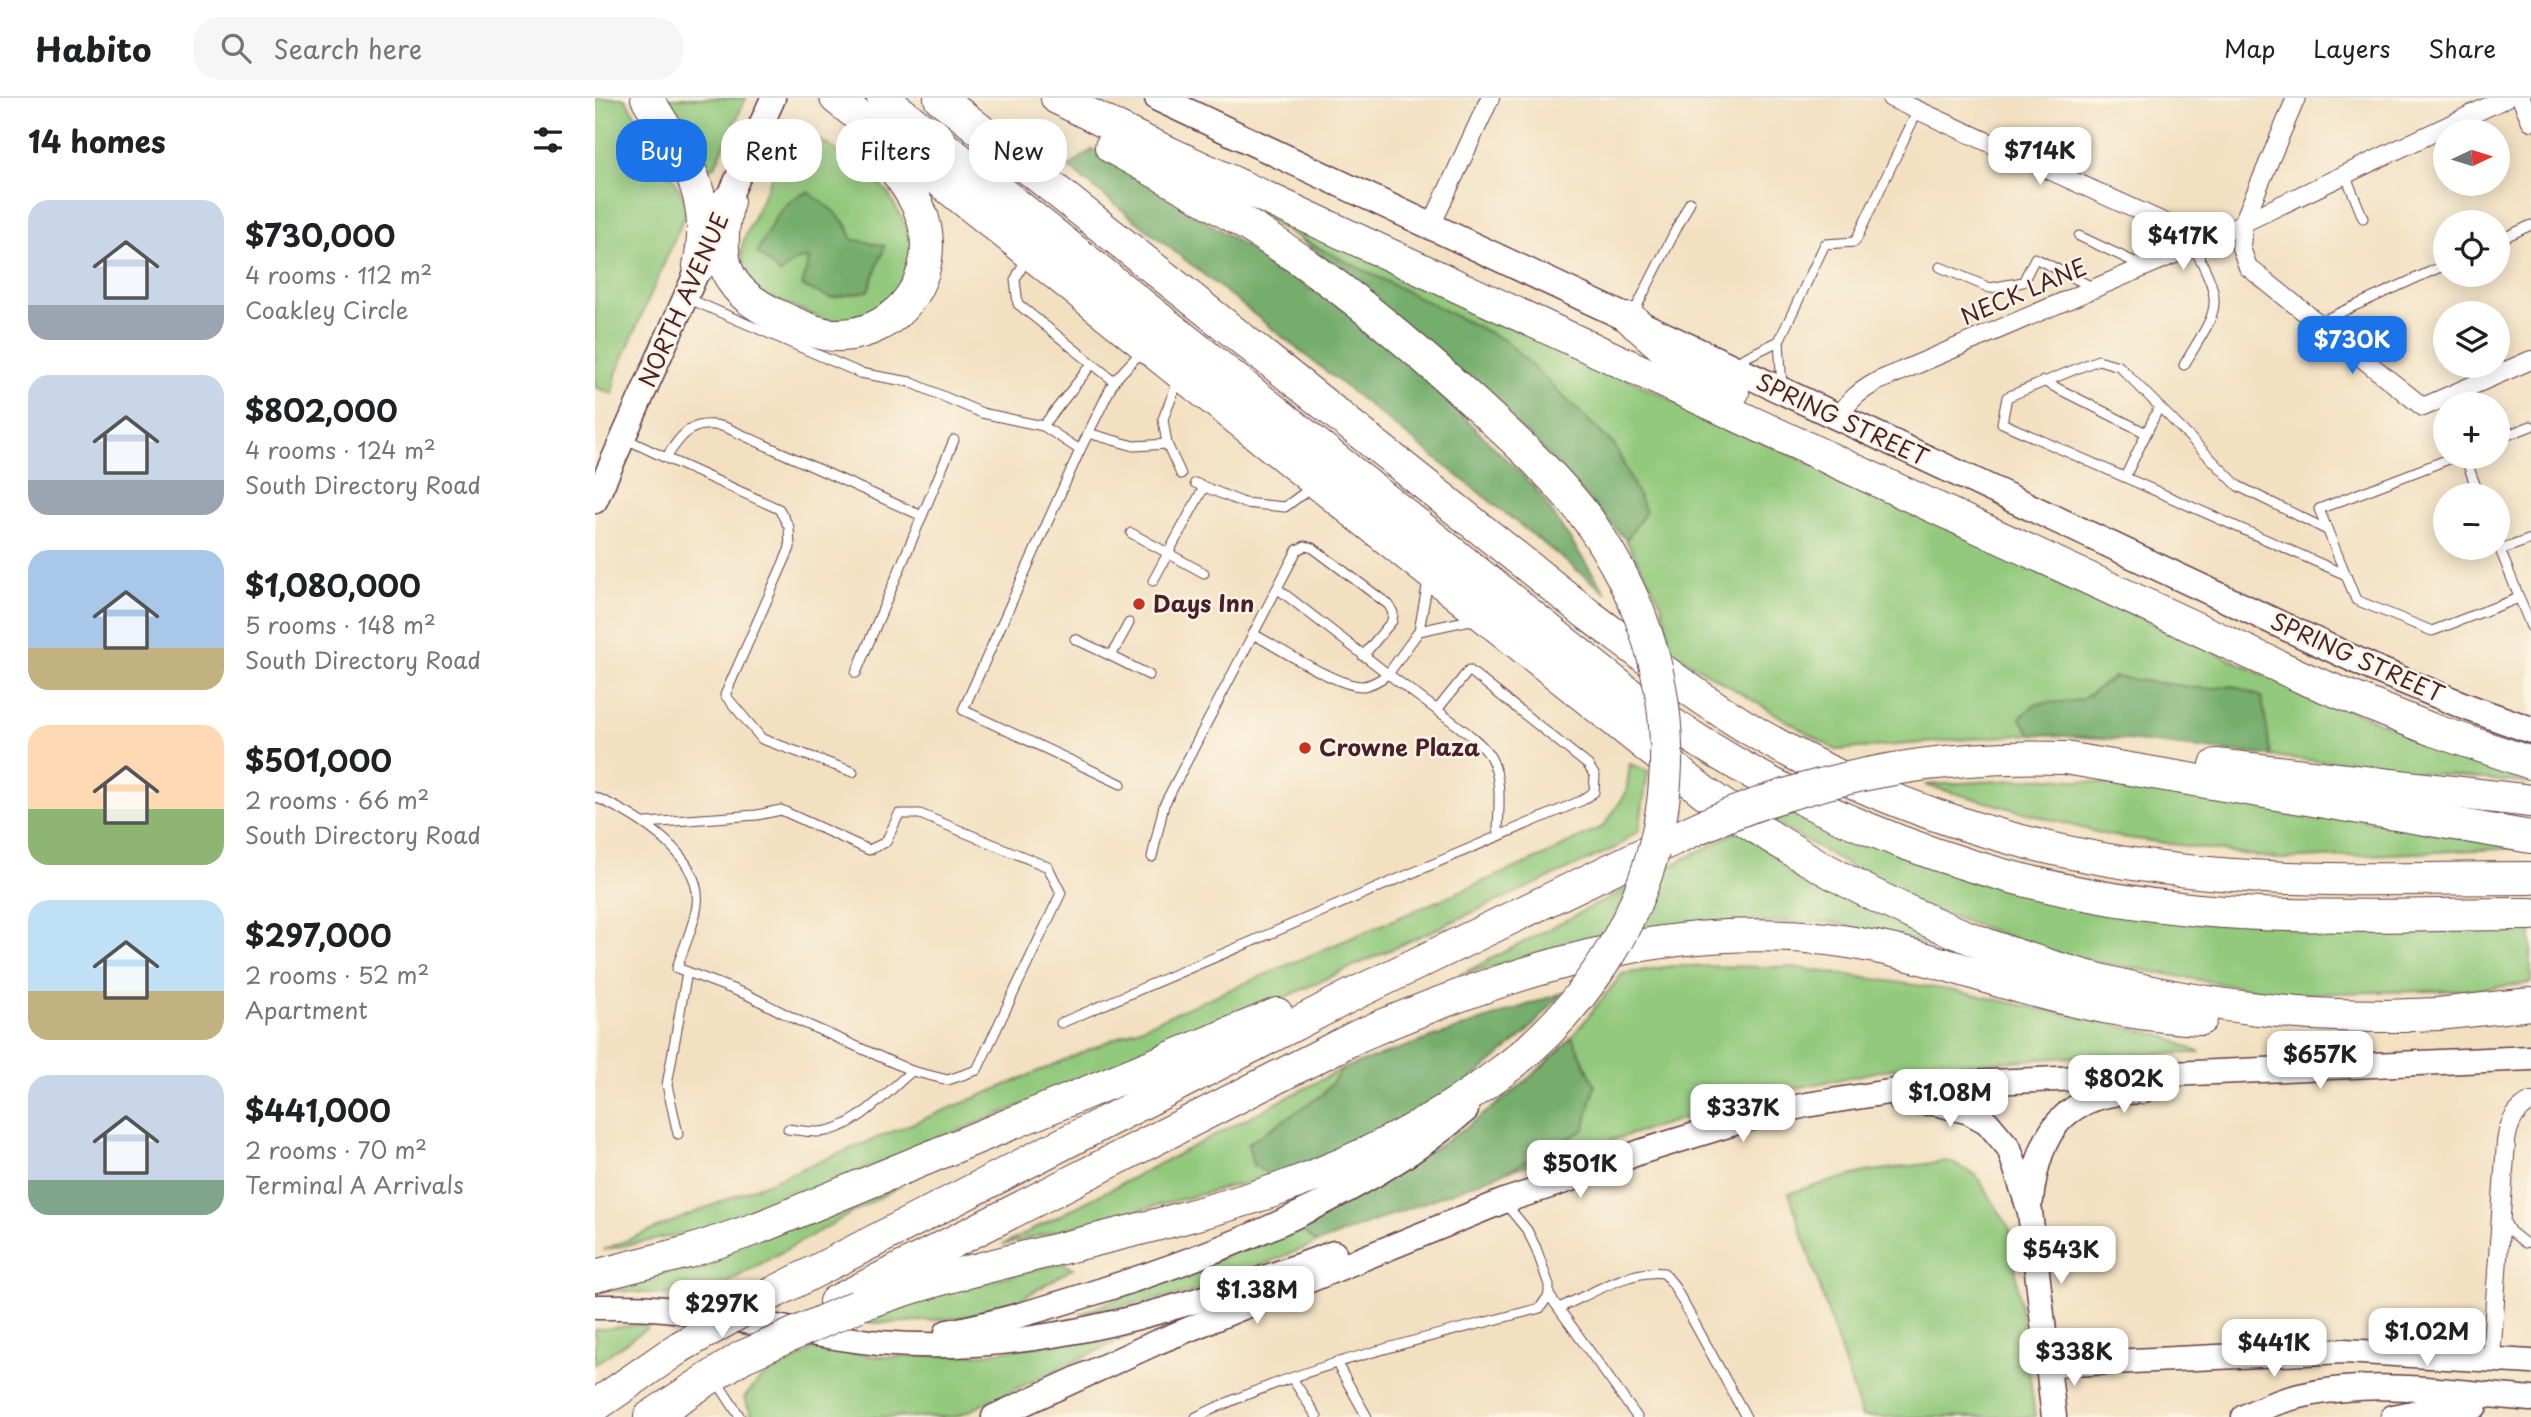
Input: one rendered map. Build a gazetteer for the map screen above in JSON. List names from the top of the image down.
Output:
{
  "streets": {
    "main road": ["SPRING STREET"],
    "street": ["NECK LANE", "NORTH AVENUE"]
  },
  "crossings": [
    ["NECK LANE", "SPRING STREET"]
  ],
  "places": ["Days Inn", "Crowne Plaza"],
  "north": "right",
  "page": {
    "header": "Habito",
    "search": "Search here",
    "nav": ["Map", "Layers", "Share"],
    "heading": "14 homes",
    "map_buttons": ["+", "−"],
    "chip": [
      "Buy",
      "Rent",
      "Filters",
      "New"
    ],
    "price": [
      "$714K",
      "$417K",
      "$730K",
      "$657K",
      "$802K",
      "$1.08M",
      "$337K",
      "$501K",
      "$543K",
      "$1.38M",
      "$297K",
      "$1.02M",
      "$441K",
      "$338K"
    ],
    "list": [
      {
        "name": "$730,000",
        "note": "4 rooms · 112 m² · Coakley Circle"
      },
      {
        "name": "$802,000",
        "note": "4 rooms · 124 m² · South Directory Road"
      },
      {
        "name": "$1,080,000",
        "note": "5 rooms · 148 m² · South Directory Road"
      },
      {
        "name": "$501,000",
        "note": "2 rooms · 66 m² · South Directory Road"
      },
      {
        "name": "$297,000",
        "note": "2 rooms · 52 m² · Apartment"
      },
      {
        "name": "$441,000",
        "note": "2 rooms · 70 m² · Terminal A Arrivals"
      }
    ]
  }
}
